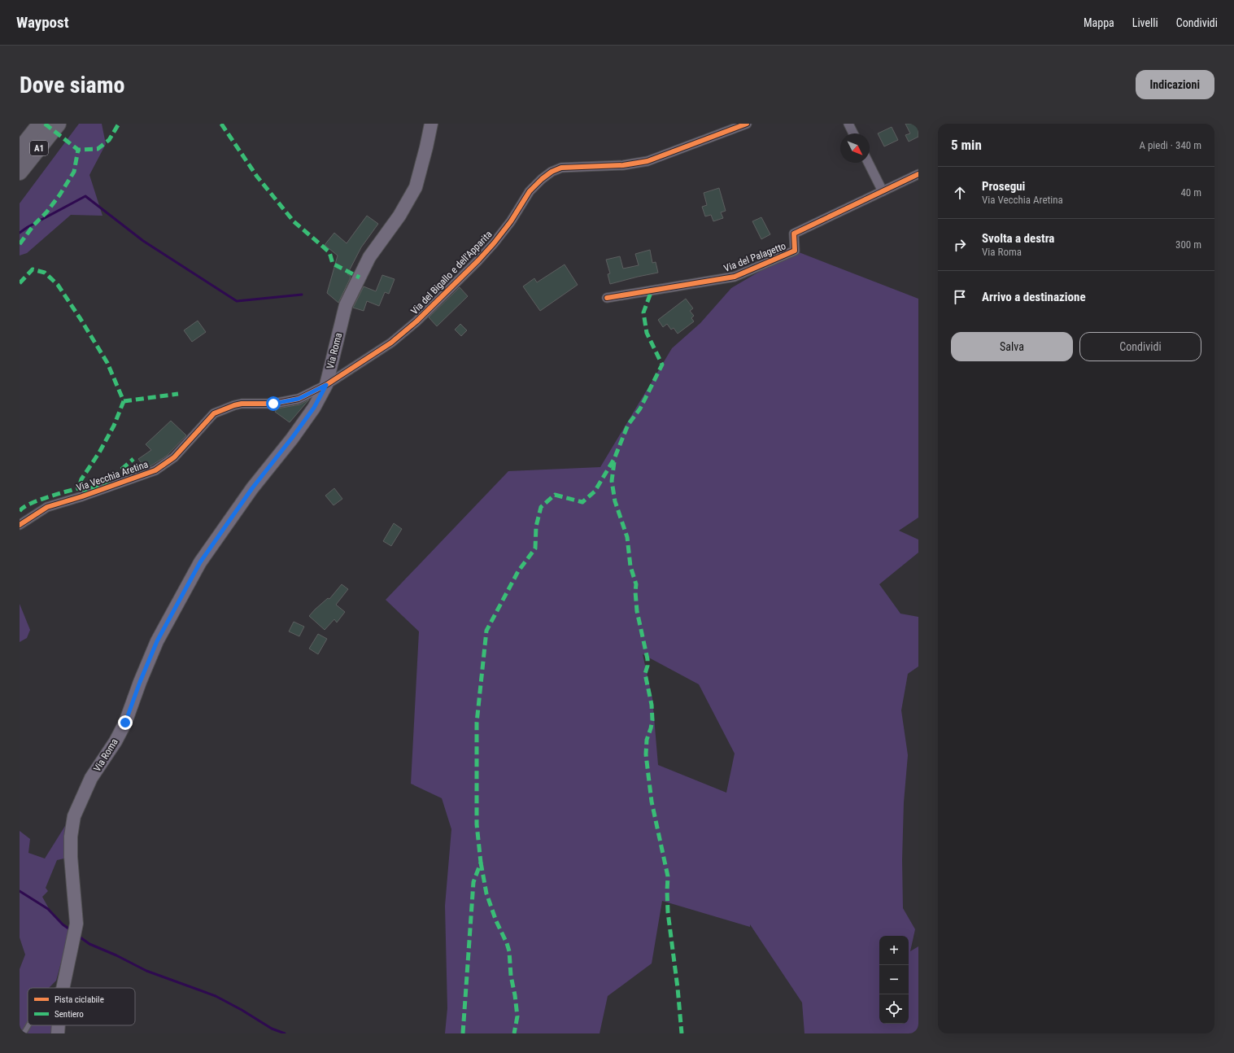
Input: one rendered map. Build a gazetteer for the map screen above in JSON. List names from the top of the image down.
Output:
{
  "streets": {
    "highway": ["A1"],
    "main road": ["Via Roma"],
    "street": ["Via del Palagetto", "Via del Bigallo e dell'Apparita", "Via Vecchia Aretina"]
  },
  "crossings": [
    ["Via del Bigallo e dell'Apparita", "Via Roma"],
    ["Via del Bigallo e dell'Apparita", "Via Vecchia Aretina"],
    ["Via Roma", "Via Vecchia Aretina"]
  ],
  "legend": ["Pista ciclabile", "Sentiero"],
  "north": "bottom right",
  "page": {
    "header": "Waypost",
    "nav": ["Mappa", "Livelli", "Condividi"],
    "buttons": [
      "Indicazioni",
      ["Salva", "Condividi"]
    ],
    "title": "Dove siamo",
    "heading": ["5 min", "A piedi · 340 m"],
    "list": [
      ["Prosegui", "Via Vecchia Aretina", "40 m"],
      ["Svolta a destra", "Via Roma", "300 m"],
      "Arrivo a destinazione"
    ],
    "map_buttons": ["+", "−"]
  }
}
